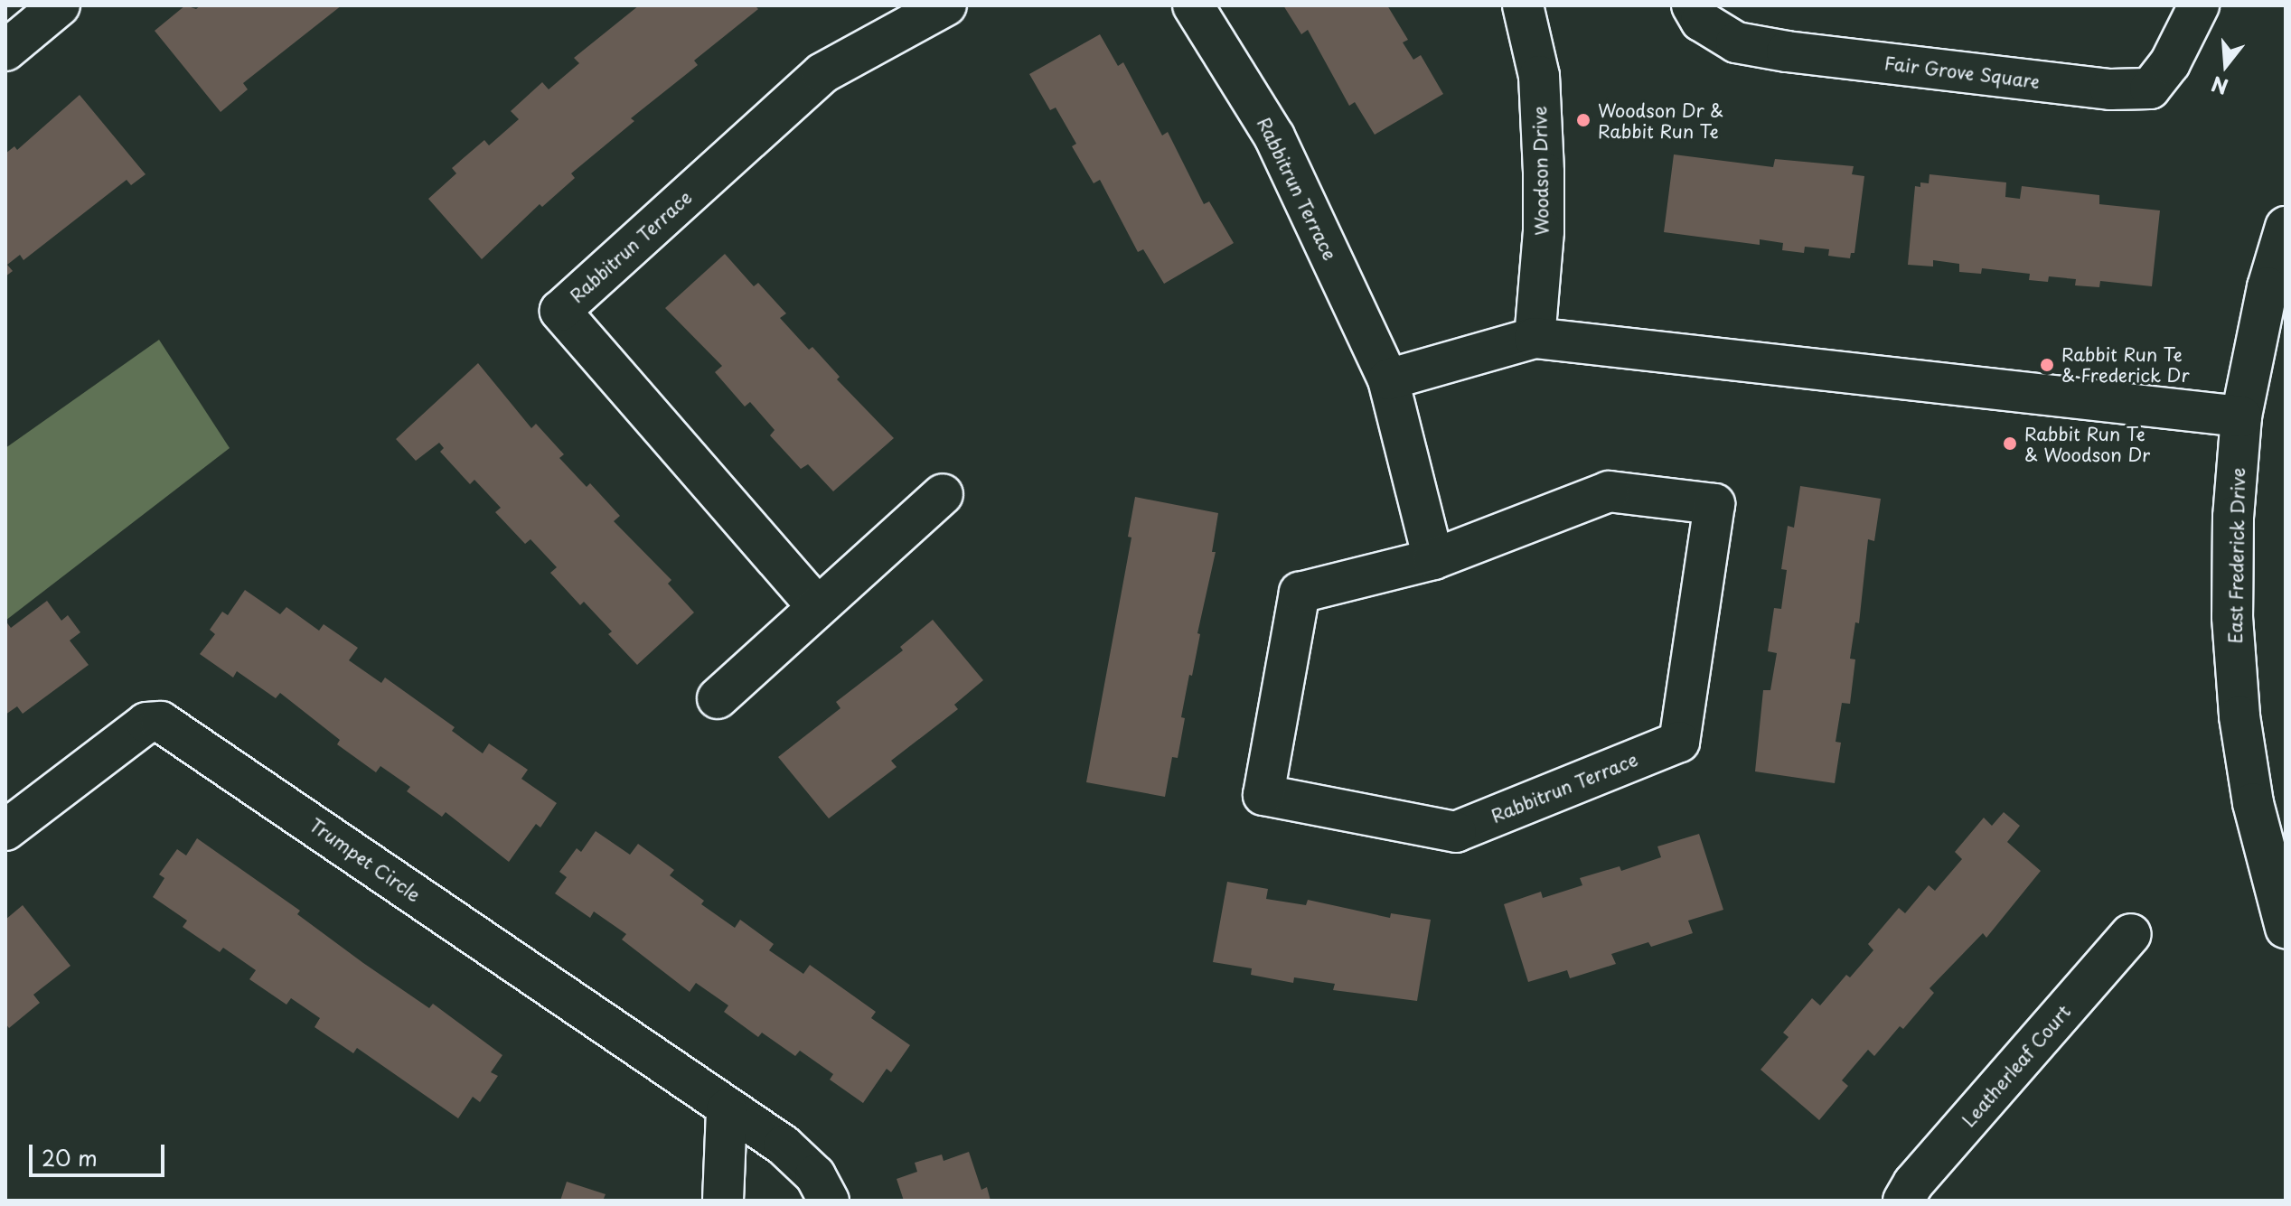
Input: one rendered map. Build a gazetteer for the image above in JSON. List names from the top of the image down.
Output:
{
  "streets": {
    "street": [
      "Fair Grove Square",
      "Woodson Drive",
      "Rabbitrun Terrace",
      "East Frederick Drive",
      "Trumpet Circle",
      "Leatherleaf Court"
    ]
  },
  "places": ["Woodson Dr & Rabbit Run Te", "Rabbit Run Te & Frederick Dr", "Rabbit Run Te & Woodson Dr"],
  "scale_bar": "20 m",
  "north": "bottom"
}
